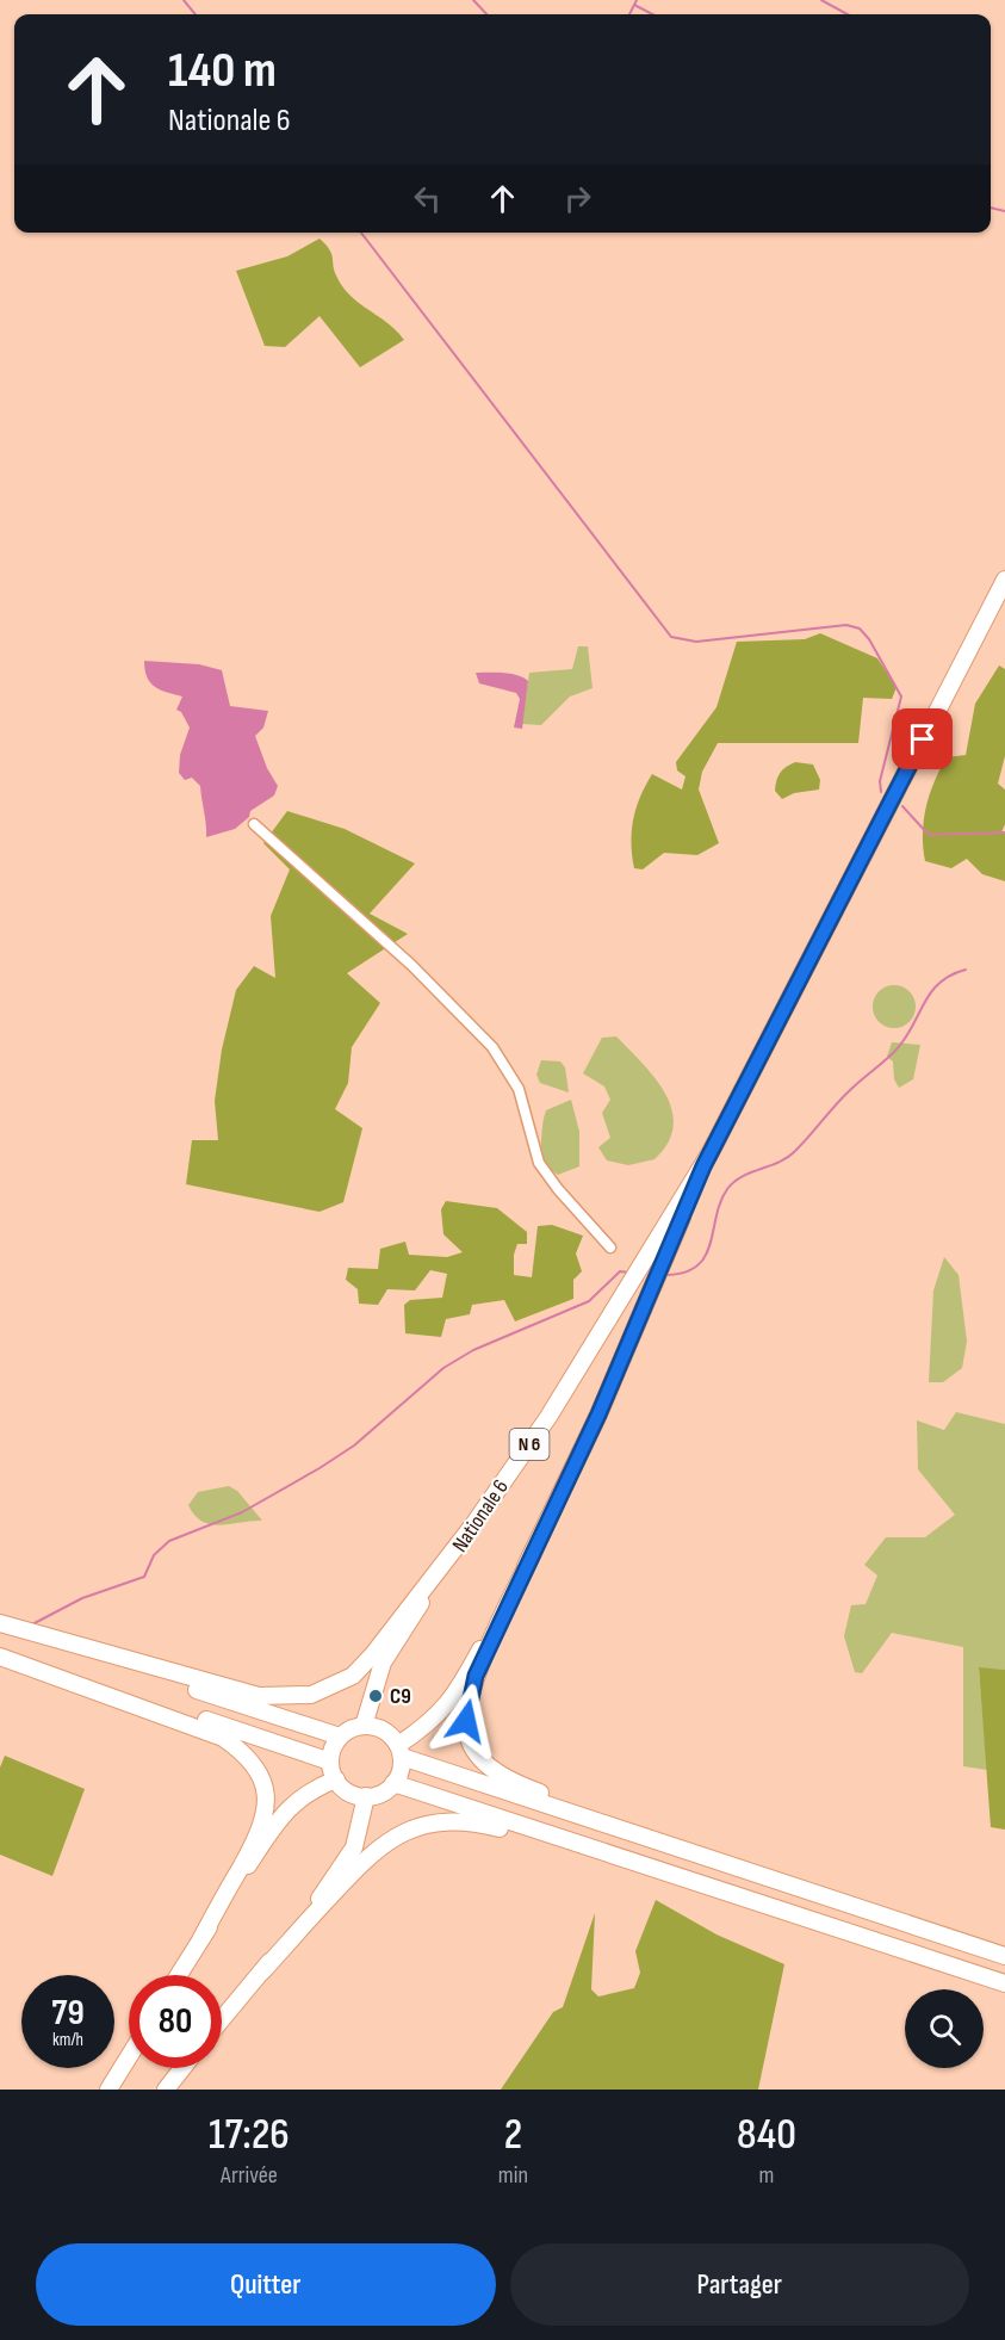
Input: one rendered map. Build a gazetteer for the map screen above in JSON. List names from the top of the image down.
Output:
{
  "streets": {
    "main road": ["N 6", "Nationale 6"]
  },
  "places": ["C9"],
  "page": {
    "turn": ["140 m", "Nationale 6"],
    "speed": "79 km/h",
    "limit": "80",
    "eta": [
      "17:26",
      "Arrivée",
      "2",
      "min",
      "840",
      "m"
    ],
    "buttons": ["Quitter", "Partager"]
  }
}
